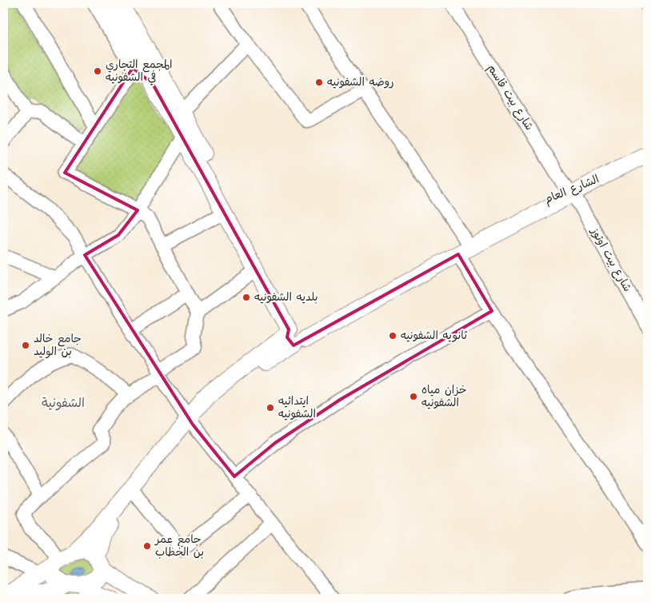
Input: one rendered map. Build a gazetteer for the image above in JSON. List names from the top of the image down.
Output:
{
  "streets": {
    "main road": ["الشارع العام"],
    "street": ["شارع بيت قاسم", "شارع بيت اوتوز"]
  },
  "crossings": [
    ["شارع بيت قاسم", "الشارع العام"],
    ["شارع بيت قاسم", "شارع بيت اوتوز"],
    ["الشارع العام", "شارع بيت اوتوز"]
  ],
  "districts": ["الشفونية"],
  "places": [
    "المجمع التجاري في الشفونيه",
    "روضه الشفونيه",
    "بلديه الشفونيه",
    "ثانويه الشفونيه",
    "جامع خالد بن الوليد",
    "خزان مياه الشفونيه",
    "ايتدائيه الشفونيه",
    "جامع عمر بن الخطاب"
  ]
}
